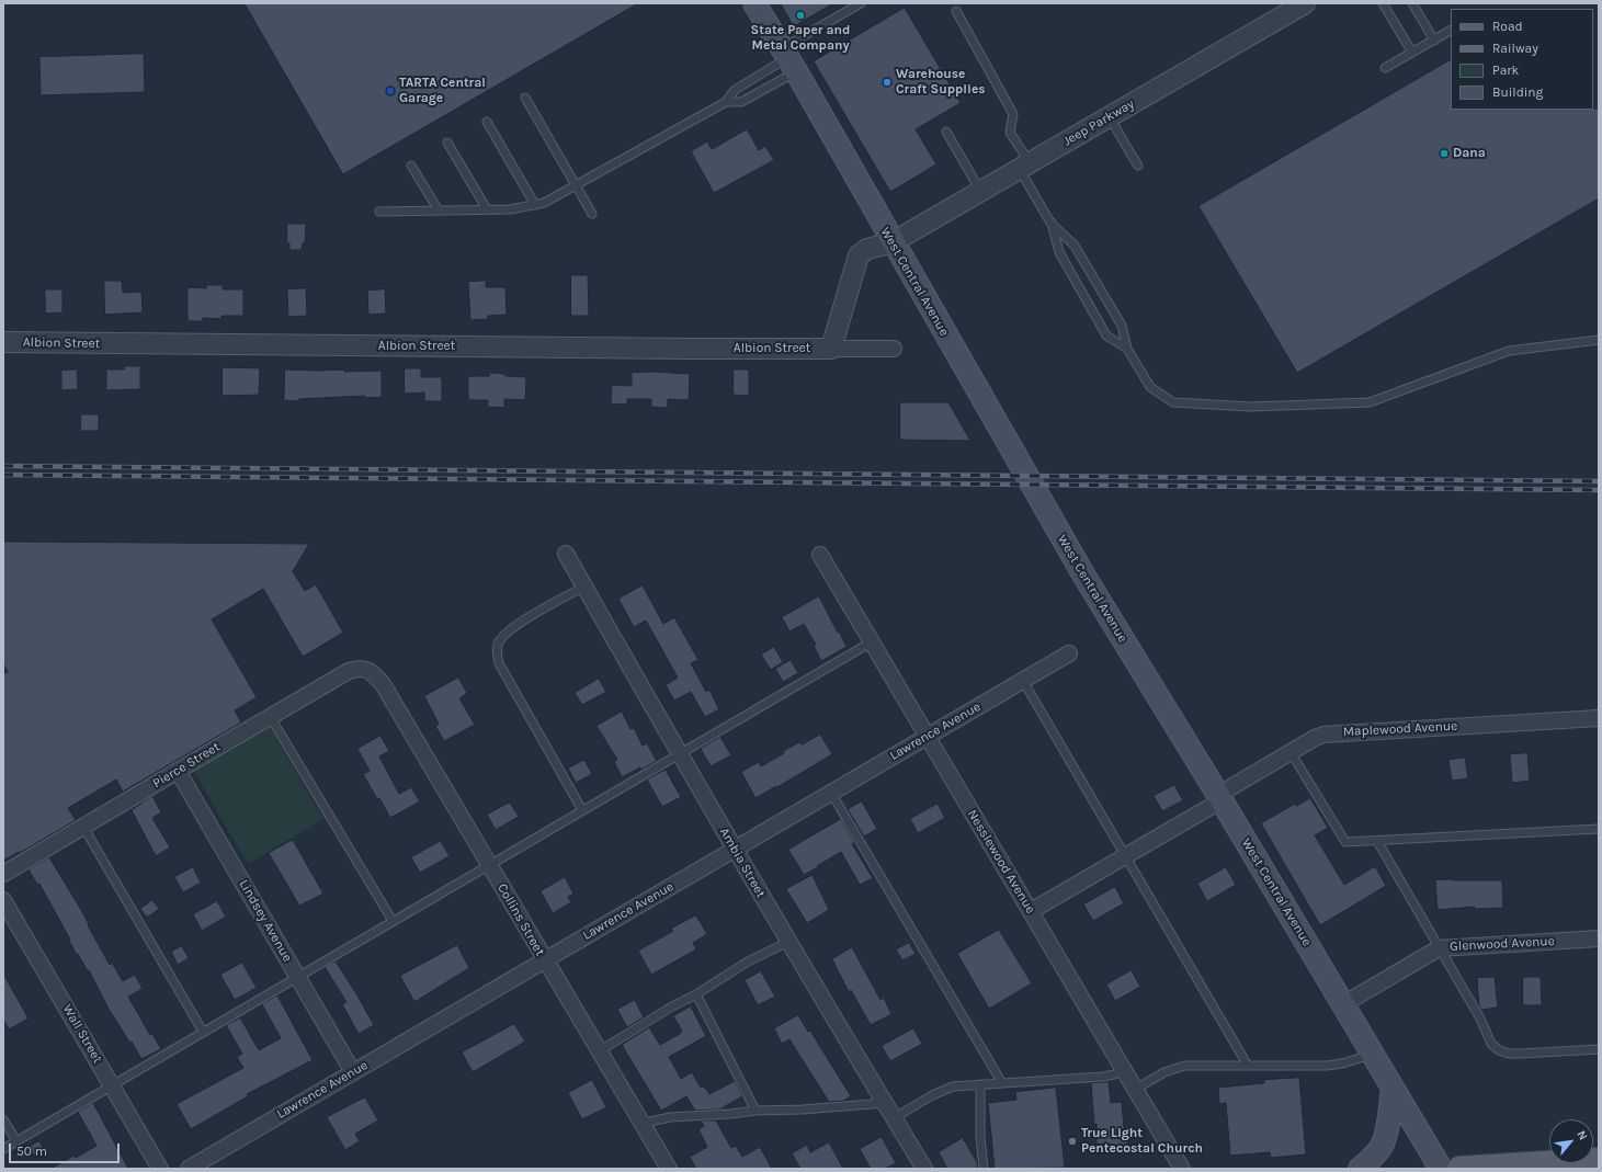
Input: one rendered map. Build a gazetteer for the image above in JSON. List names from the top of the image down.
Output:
{
  "streets": {
    "main road": ["West Central Avenue"],
    "street": [
      "Jeep Parkway",
      "Albion Street",
      "Maplewood Avenue",
      "Lawrence Avenue",
      "Pierce Street",
      "Nesslewood Avenue",
      "Ambia Street",
      "Collins Street",
      "Lindsey Avenue",
      "Glenwood Avenue",
      "Wall Street"
    ]
  },
  "crossings": [
    ["Jeep Parkway", "West Central Avenue"],
    ["West Central Avenue", "Maplewood Avenue"],
    ["West Central Avenue", "Glenwood Avenue"],
    ["Maplewood Avenue", "Nesslewood Avenue"],
    ["Lawrence Avenue", "Nesslewood Avenue"],
    ["Lawrence Avenue", "Ambia Street"],
    ["Lawrence Avenue", "Collins Street"],
    ["Lawrence Avenue", "Lindsey Avenue"],
    ["Pierce Street", "Collins Street"],
    ["Pierce Street", "Lindsey Avenue"]
  ],
  "places": [
    "State Paper and Metal Company",
    "Warehouse Craft Supplies",
    "TARTA Central Garage",
    "Dana",
    "True Light Pentecostal Church"
  ],
  "legend": [
    "Road",
    "Railway",
    "Park",
    "Building"
  ],
  "scale_bar": "50 m",
  "north": "top right"
}
